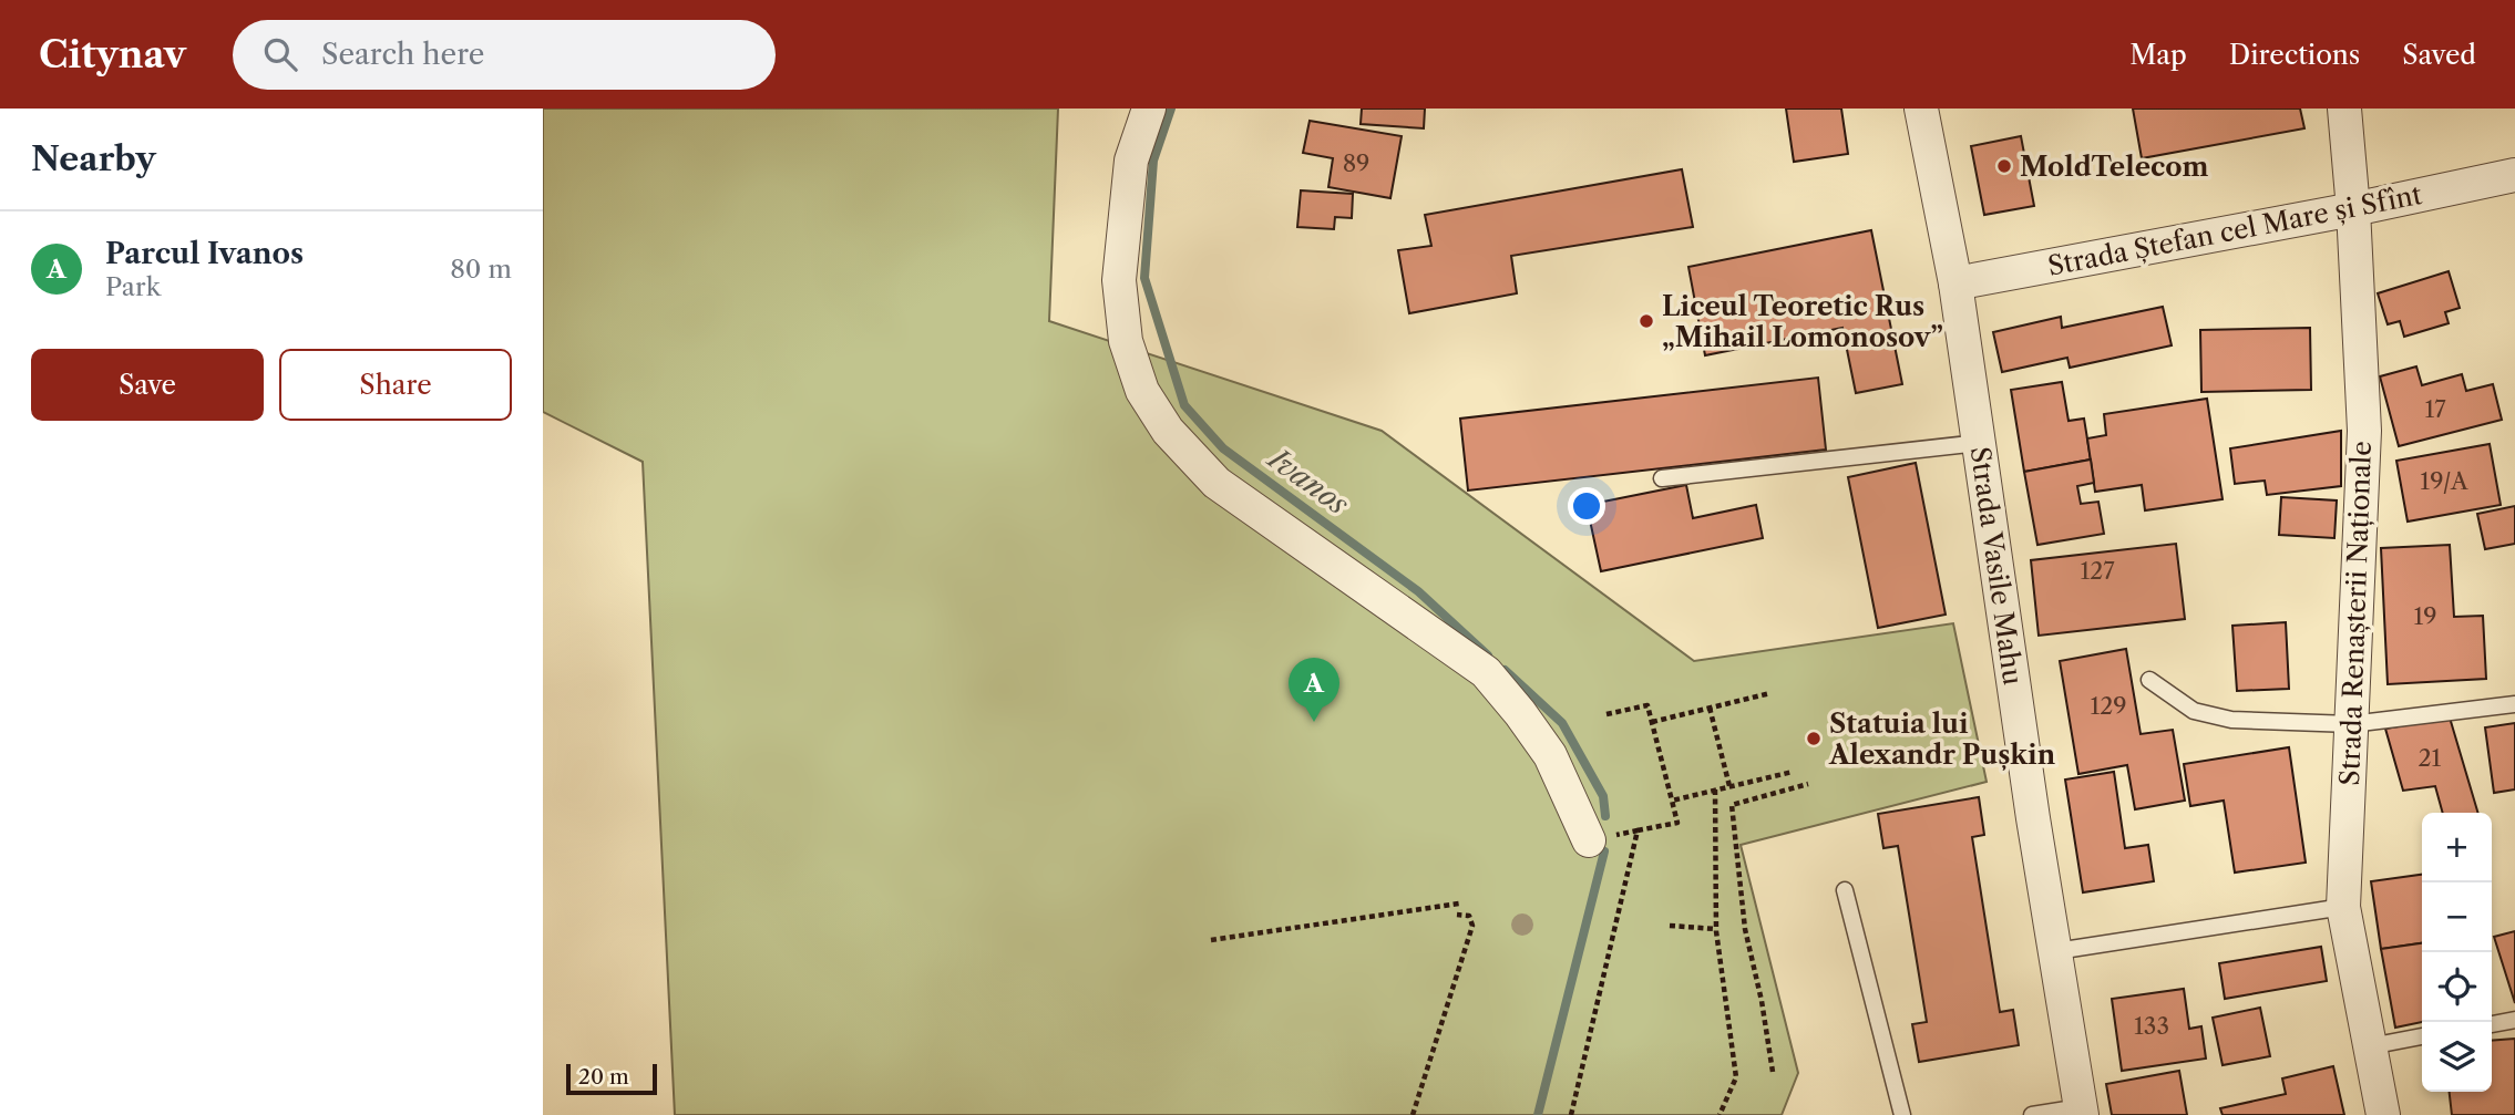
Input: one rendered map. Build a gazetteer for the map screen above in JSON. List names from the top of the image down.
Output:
{
  "streets": {
    "street": ["Strada Ștefan cel Mare și Sfînt", "Strada Vasile Mahu", "Strada Renașterii Naționale"]
  },
  "crossings": [
    ["Strada Ștefan cel Mare și Sfînt", "Strada Vasile Mahu"],
    ["Strada Ștefan cel Mare și Sfînt", "Strada Renașterii Naționale"]
  ],
  "water": ["Ivanos"],
  "places": ["MoldTelecom", "Liceul Teoretic Rus „Mihail Lomonosov”", "Statuia lui Alexandr Pușkin"],
  "house_numbers": [
    "89",
    "17",
    "19/A",
    "127",
    "19",
    "129",
    "21",
    "133"
  ],
  "scale_bar": "20 m",
  "page": {
    "header": "Citynav",
    "search": "Search here",
    "nav": ["Map", "Directions", "Saved"],
    "heading": "Nearby",
    "list": [
      {
        "mark": "A",
        "name": "Parcul Ivanos",
        "note": "Park",
        "value": "80 m"
      }
    ],
    "buttons": ["Save", "Share"],
    "pins": "A",
    "map_buttons": ["+", "−"],
    "scale": "20 m"
  }
}
